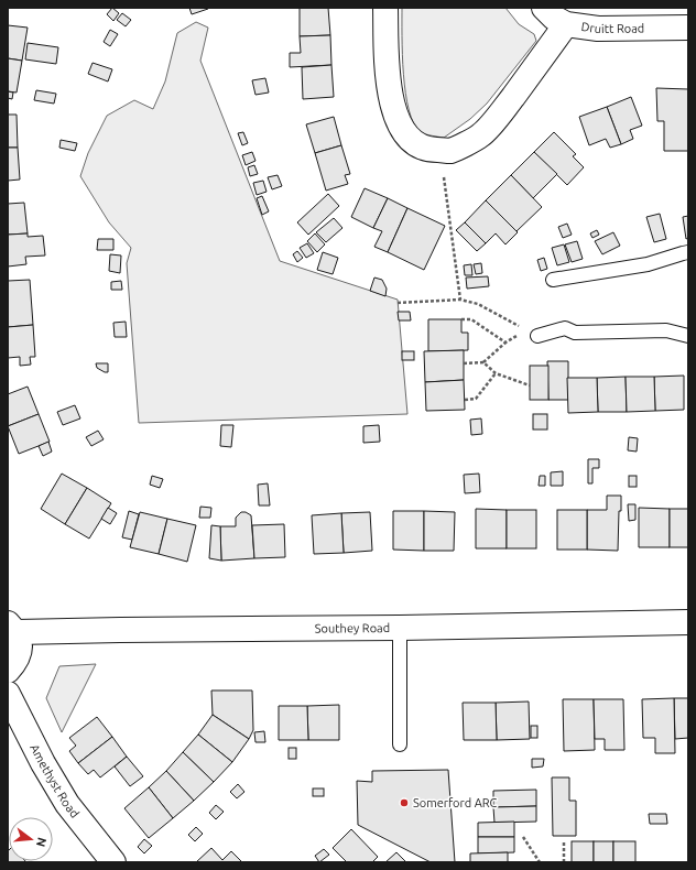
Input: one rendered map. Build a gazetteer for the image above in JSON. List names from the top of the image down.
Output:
{
  "streets": {
    "street": ["Druitt Road", "Southey Road", "Amethyst Road"]
  },
  "places": ["Somerford ARC"],
  "north": "right"
}
